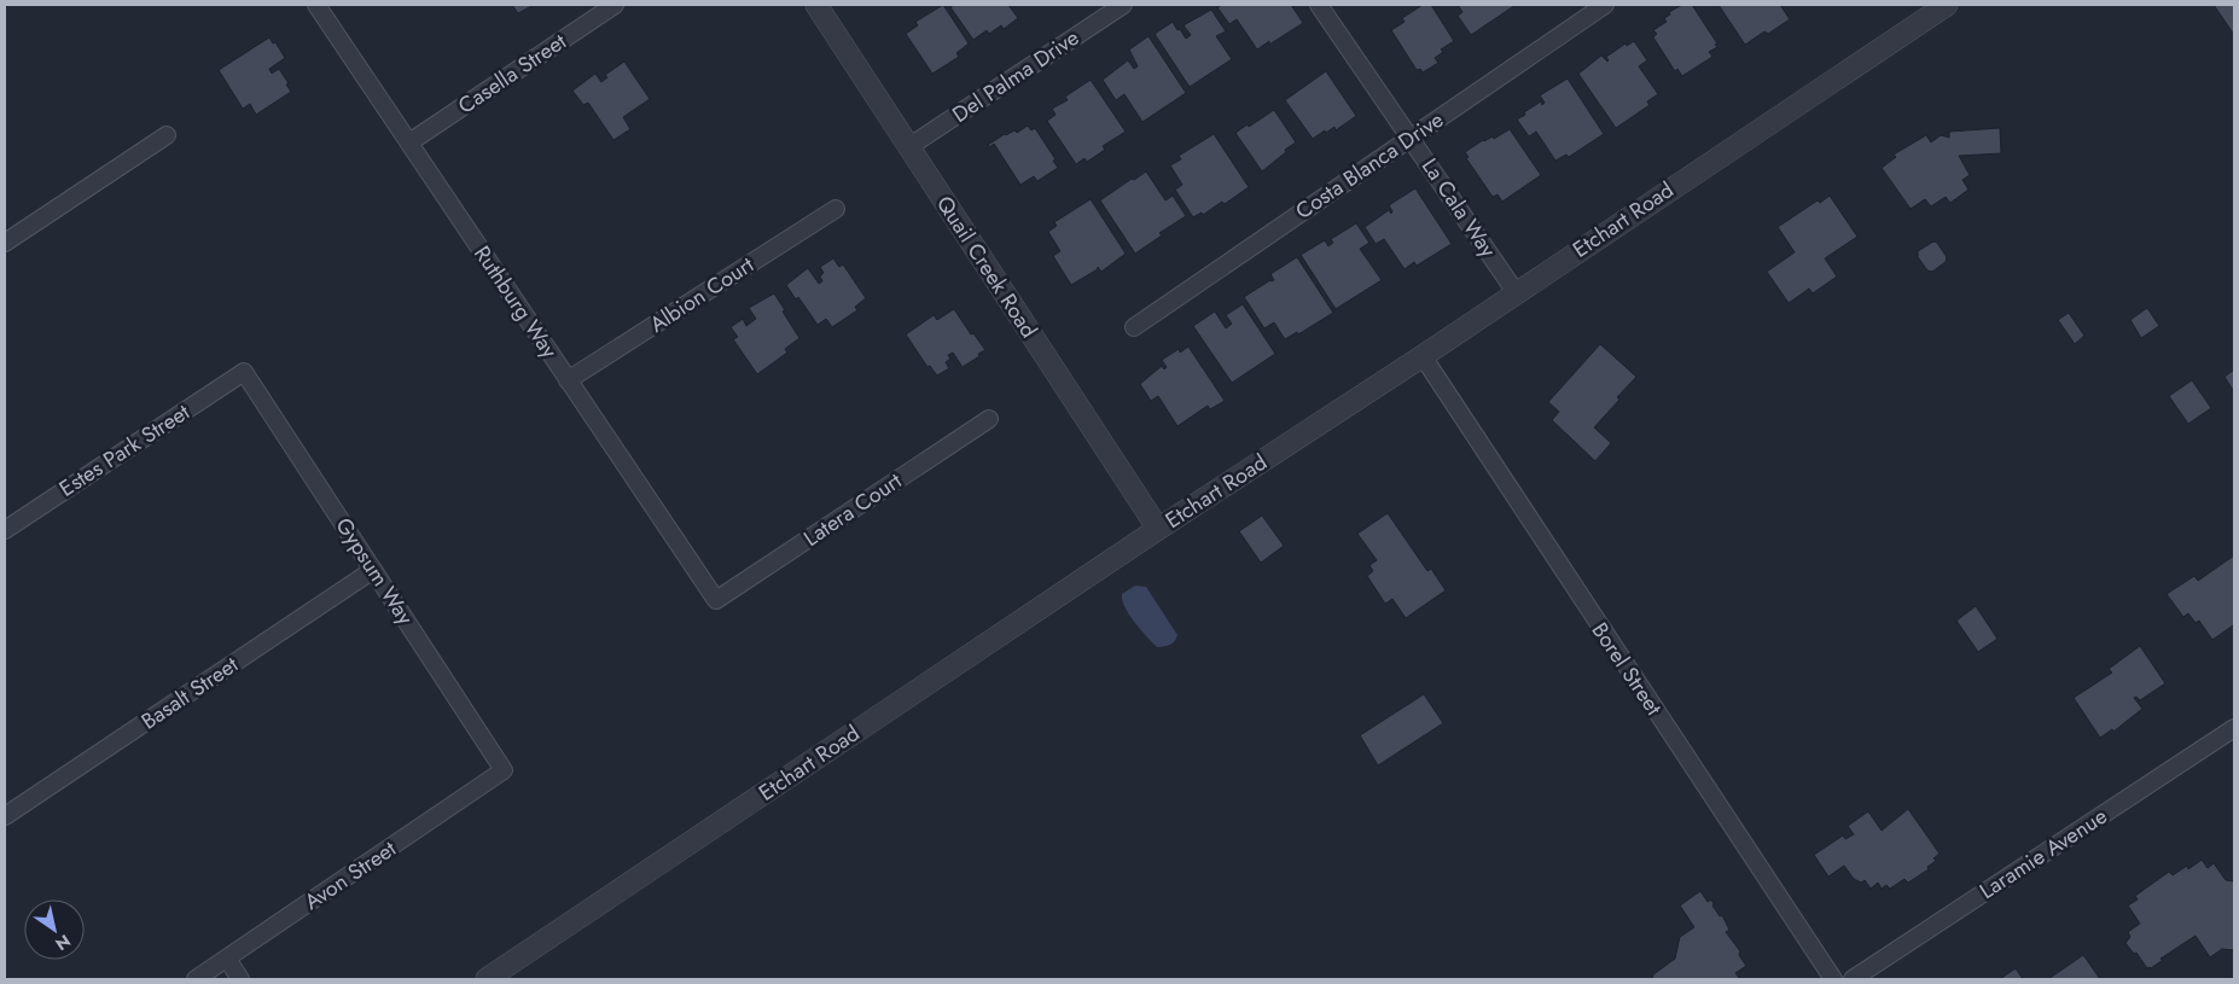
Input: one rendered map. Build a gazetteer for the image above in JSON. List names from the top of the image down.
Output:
{
  "streets": {
    "street": [
      "Casella Street",
      "Del Palma Drive",
      "Costa Blanca Drive",
      "La Cala Way",
      "Etchart Road",
      "Quail Creek Road",
      "Albion Court",
      "Ruthburg Way",
      "Estes Park Street",
      "Latera Court",
      "Gypsum Way",
      "Borel Street",
      "Basalt Street",
      "Laramie Avenue",
      "Avon Street"
    ]
  },
  "crossings": [
    ["Casella Street", "Ruthburg Way"],
    ["Del Palma Drive", "Quail Creek Road"],
    ["Costa Blanca Drive", "La Cala Way"],
    ["La Cala Way", "Etchart Road"],
    ["Etchart Road", "Quail Creek Road"],
    ["Etchart Road", "Borel Street"],
    ["Albion Court", "Ruthburg Way"],
    ["Ruthburg Way", "Latera Court"],
    ["Estes Park Street", "Gypsum Way"],
    ["Gypsum Way", "Basalt Street"],
    ["Gypsum Way", "Avon Street"]
  ],
  "north": "bottom right"
}
